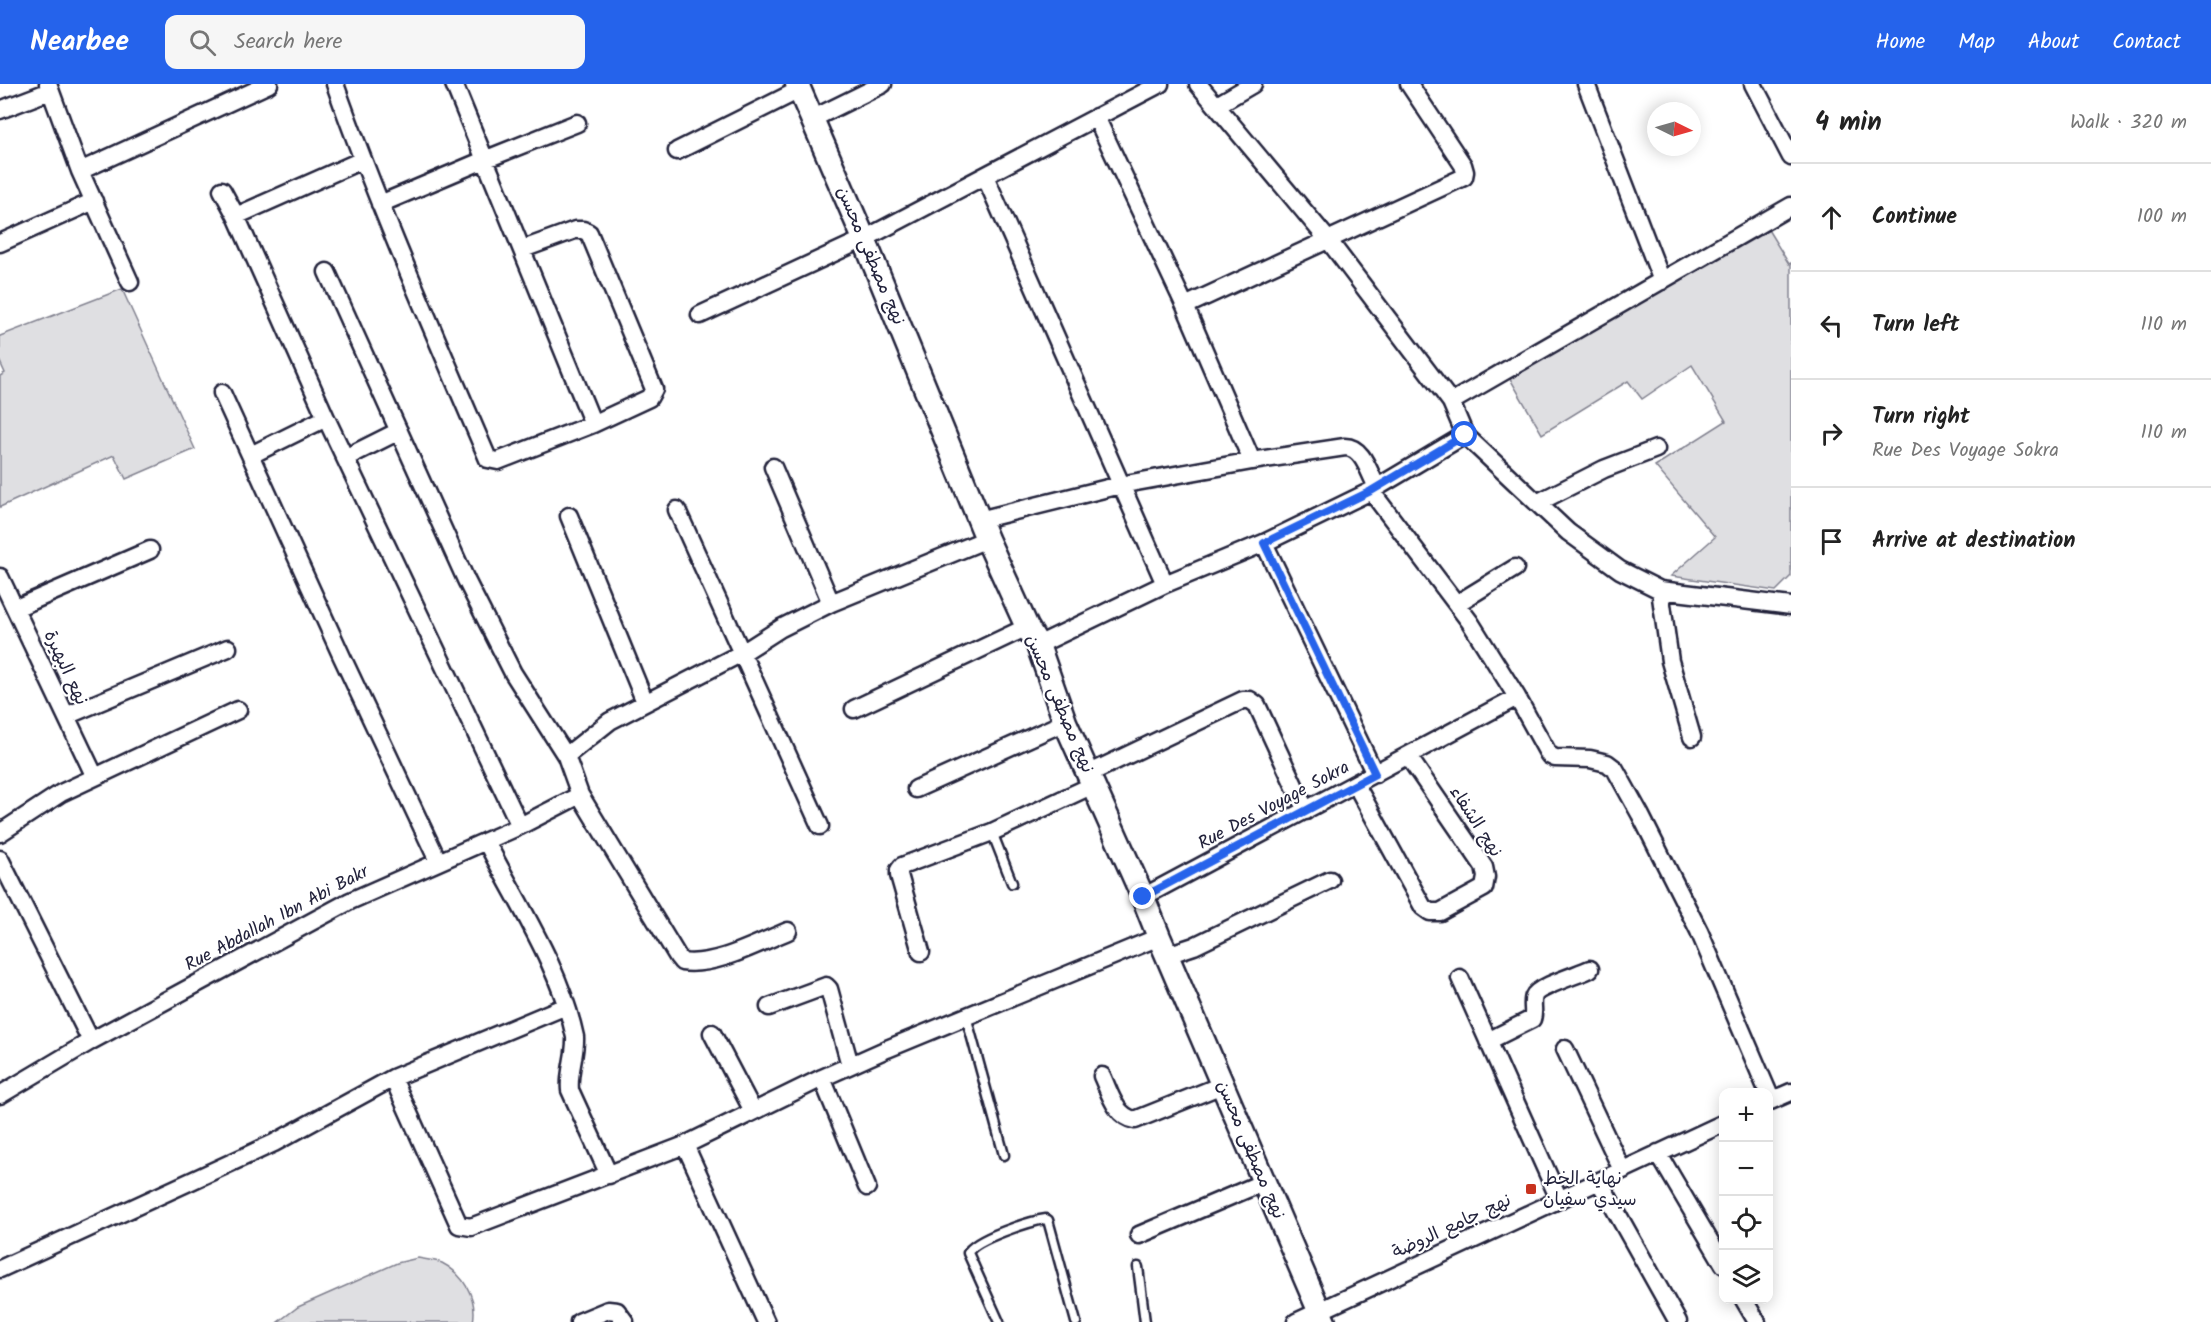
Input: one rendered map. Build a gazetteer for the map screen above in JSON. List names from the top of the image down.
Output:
{
  "streets": {
    "main road": ["نهج مصطفى محسن"],
    "street": [
      "نهع البهيرة",
      "Rue Des Voyage Sokra",
      "نهج الشفاء",
      "Rue Abdallah Ibn Abi Bakr",
      "نهج جامع الروضة"
    ]
  },
  "crossings": [
    ["نهج مصطفى محسن", "Rue Des Voyage Sokra"],
    ["نهج مصطفى محسن", "نهج جامع الروضة"],
    ["Rue Des Voyage Sokra", "نهج الشفاء"]
  ],
  "places": {
    "transit": ["نهاية الخط سيدي سفيان"]
  },
  "north": "right",
  "page": {
    "header": "Nearbee",
    "search": "Search here",
    "nav": [
      "Home",
      "Map",
      "About",
      "Contact"
    ],
    "heading": ["4 min", "Walk · 320 m"],
    "list": [
      ["Continue", "100 m"],
      ["Turn left", "110 m"],
      ["Turn right", "Rue Des Voyage Sokra", "110 m"],
      "Arrive at destination"
    ],
    "map_buttons": ["+", "−"]
  }
}
